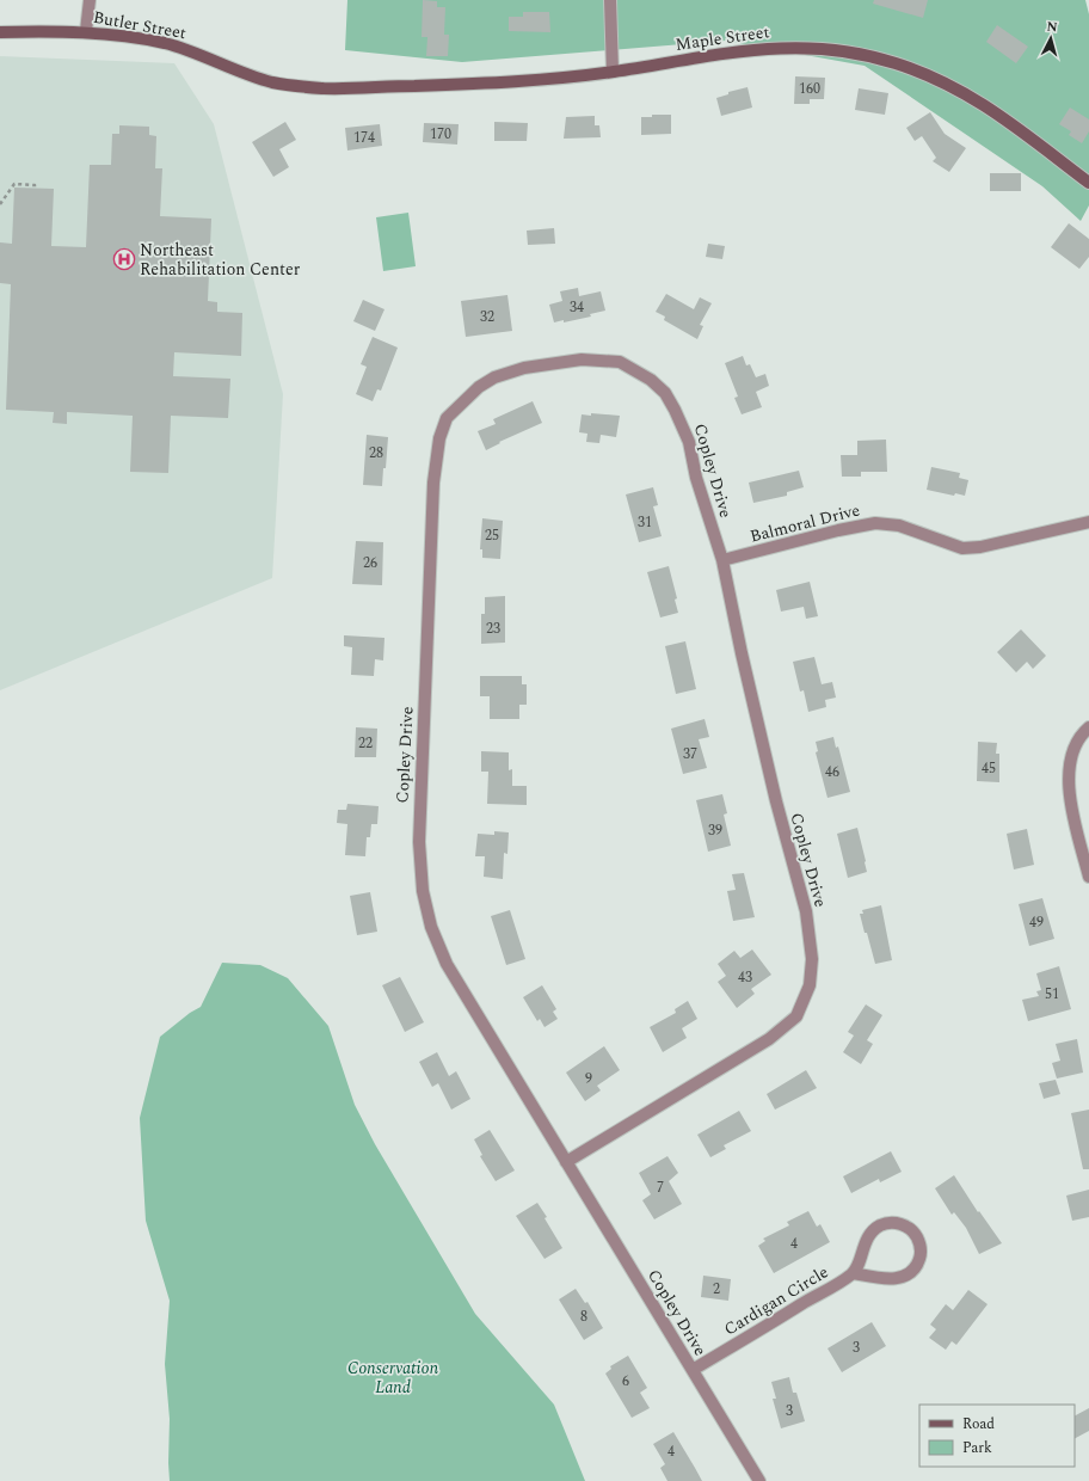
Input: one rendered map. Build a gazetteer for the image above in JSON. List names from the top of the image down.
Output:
{
  "streets": {
    "street": [
      "Butler Street",
      "Maple Street",
      "Copley Drive",
      "Balmoral Drive",
      "Cardigan Circle"
    ]
  },
  "crossings": [
    ["Butler Street", "Maple Street"],
    ["Copley Drive", "Balmoral Drive"],
    ["Copley Drive", "Cardigan Circle"]
  ],
  "parks": ["Conservation Land"],
  "places": {
    "hospital": ["Northeast Rehabilitation Center"]
  },
  "house_numbers": [
    "160",
    "170",
    "174",
    "34",
    "32",
    "28",
    "31",
    "25",
    "26",
    "23",
    "22",
    "37",
    "45",
    "46",
    "39",
    "49",
    "43",
    "51",
    "9",
    "7",
    "4",
    "2",
    "8",
    "3",
    "6",
    "3",
    "4"
  ],
  "legend": ["Road", "Park"],
  "north": "top"
}
